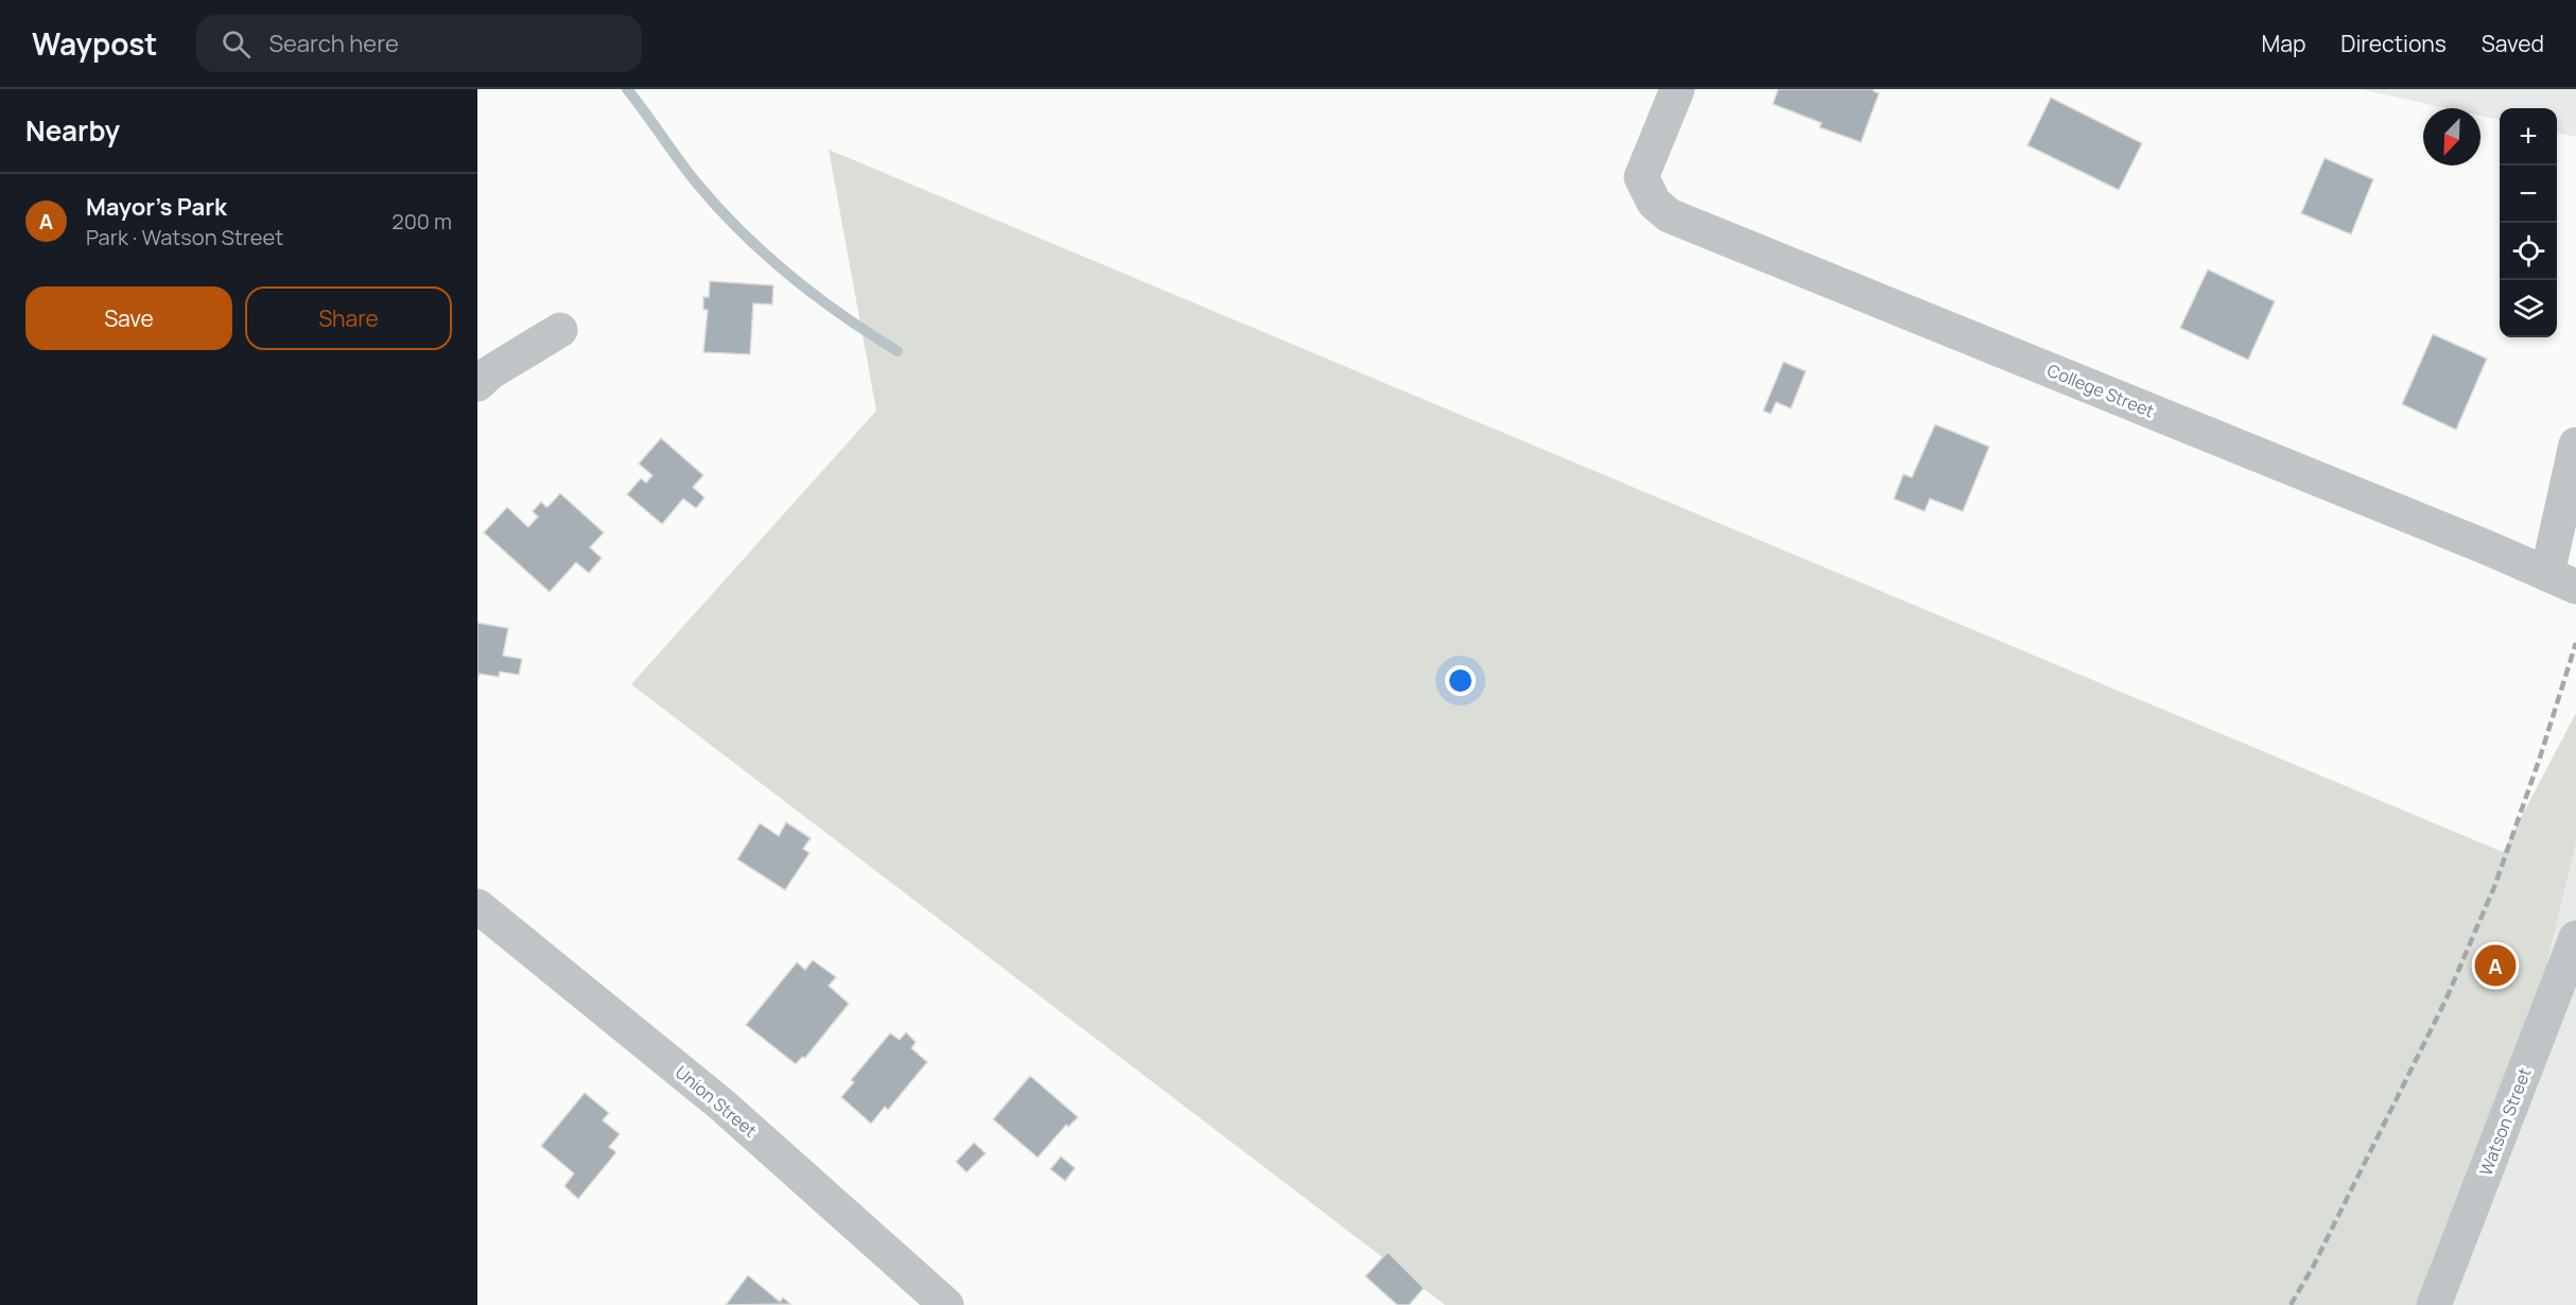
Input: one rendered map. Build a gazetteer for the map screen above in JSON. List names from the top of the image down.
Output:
{
  "streets": {
    "street": ["College Street", "Union Street", "Watson Street"]
  },
  "north": "bottom left",
  "page": {
    "header": "Waypost",
    "search": "Search here",
    "nav": ["Map", "Directions", "Saved"],
    "heading": "Nearby",
    "map_buttons": ["+", "−"],
    "list": [
      {
        "mark": "A",
        "name": "Mayor's Park",
        "note": "Park · Watson Street",
        "value": "200 m"
      }
    ],
    "buttons": ["Save", "Share"],
    "pins": "A"
  }
}
